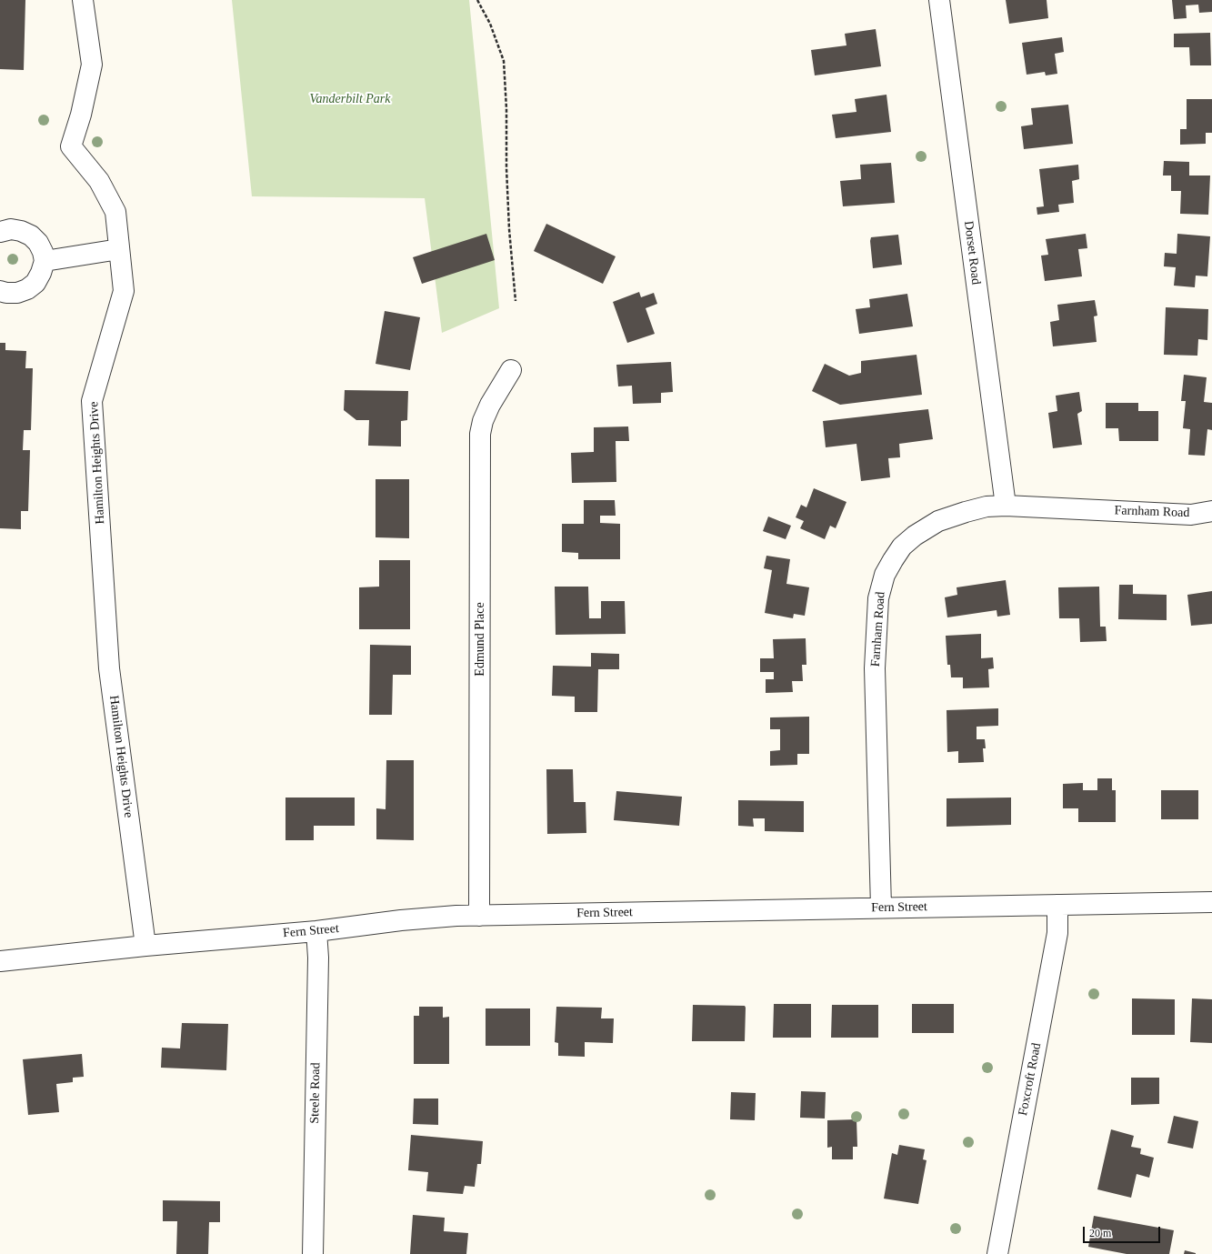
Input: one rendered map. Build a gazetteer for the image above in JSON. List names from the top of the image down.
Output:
{
  "streets": {
    "street": [
      "Dorset Road",
      "Hamilton Heights Drive",
      "Farnham Road",
      "Edmund Place",
      "Fern Street",
      "Foxcroft Road",
      "Steele Road"
    ]
  },
  "crossings": [
    ["Dorset Road", "Farnham Road"],
    ["Hamilton Heights Drive", "Fern Street"],
    ["Farnham Road", "Fern Street"],
    ["Edmund Place", "Fern Street"],
    ["Fern Street", "Foxcroft Road"],
    ["Fern Street", "Steele Road"]
  ],
  "parks": ["Vanderbilt Park"],
  "scale_bar": "20 m"
}
